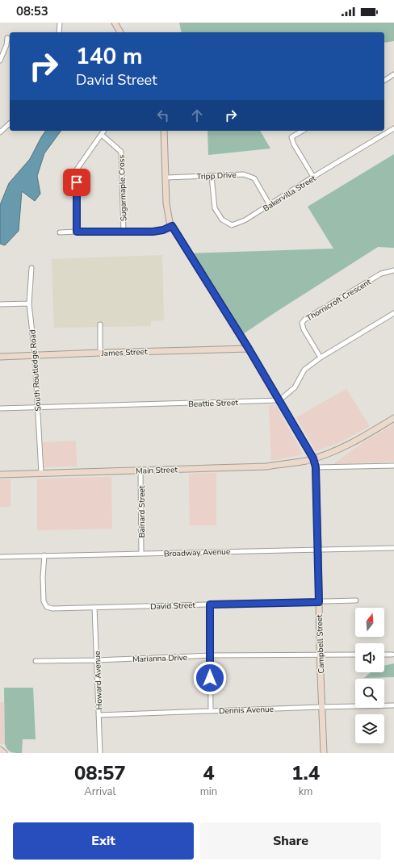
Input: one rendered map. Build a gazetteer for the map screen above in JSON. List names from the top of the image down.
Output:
{
  "streets": {
    "street": [
      "Tripp Drive",
      "Sugarmaple Cross",
      "Bakervilla Street",
      "Thornicroft Crescent",
      "James Street",
      "South Routledge Road",
      "Beattie Street",
      "Main Street",
      "Bainard Street",
      "Broadway Avenue",
      "David Street",
      "Campbell Street",
      "Marianna Drive",
      "Howard Avenue",
      "Dennis Avenue"
    ]
  },
  "crossings": [
    ["Tripp Drive", "Bakervilla Street"],
    ["Tripp Drive", "Campbell Street"],
    ["James Street", "South Routledge Road"],
    ["James Street", "Campbell Street"],
    ["South Routledge Road", "Beattie Street"],
    ["South Routledge Road", "Main Street"],
    ["Beattie Street", "Campbell Street"],
    ["Main Street", "Bainard Street"],
    ["Main Street", "Campbell Street"],
    ["Bainard Street", "Broadway Avenue"],
    ["Broadway Avenue", "David Street"],
    ["Broadway Avenue", "Campbell Street"],
    ["David Street", "Campbell Street"],
    ["David Street", "Howard Avenue"],
    ["Campbell Street", "Marianna Drive"],
    ["Campbell Street", "Dennis Avenue"],
    ["Marianna Drive", "Howard Avenue"],
    ["Howard Avenue", "Dennis Avenue"]
  ],
  "north": "top",
  "page": {
    "status": "08:53",
    "turn": ["140 m", "David Street"],
    "eta": [
      "08:57",
      "Arrival",
      "4",
      "min",
      "1.4",
      "km"
    ],
    "buttons": ["Exit", "Share"]
  }
}
